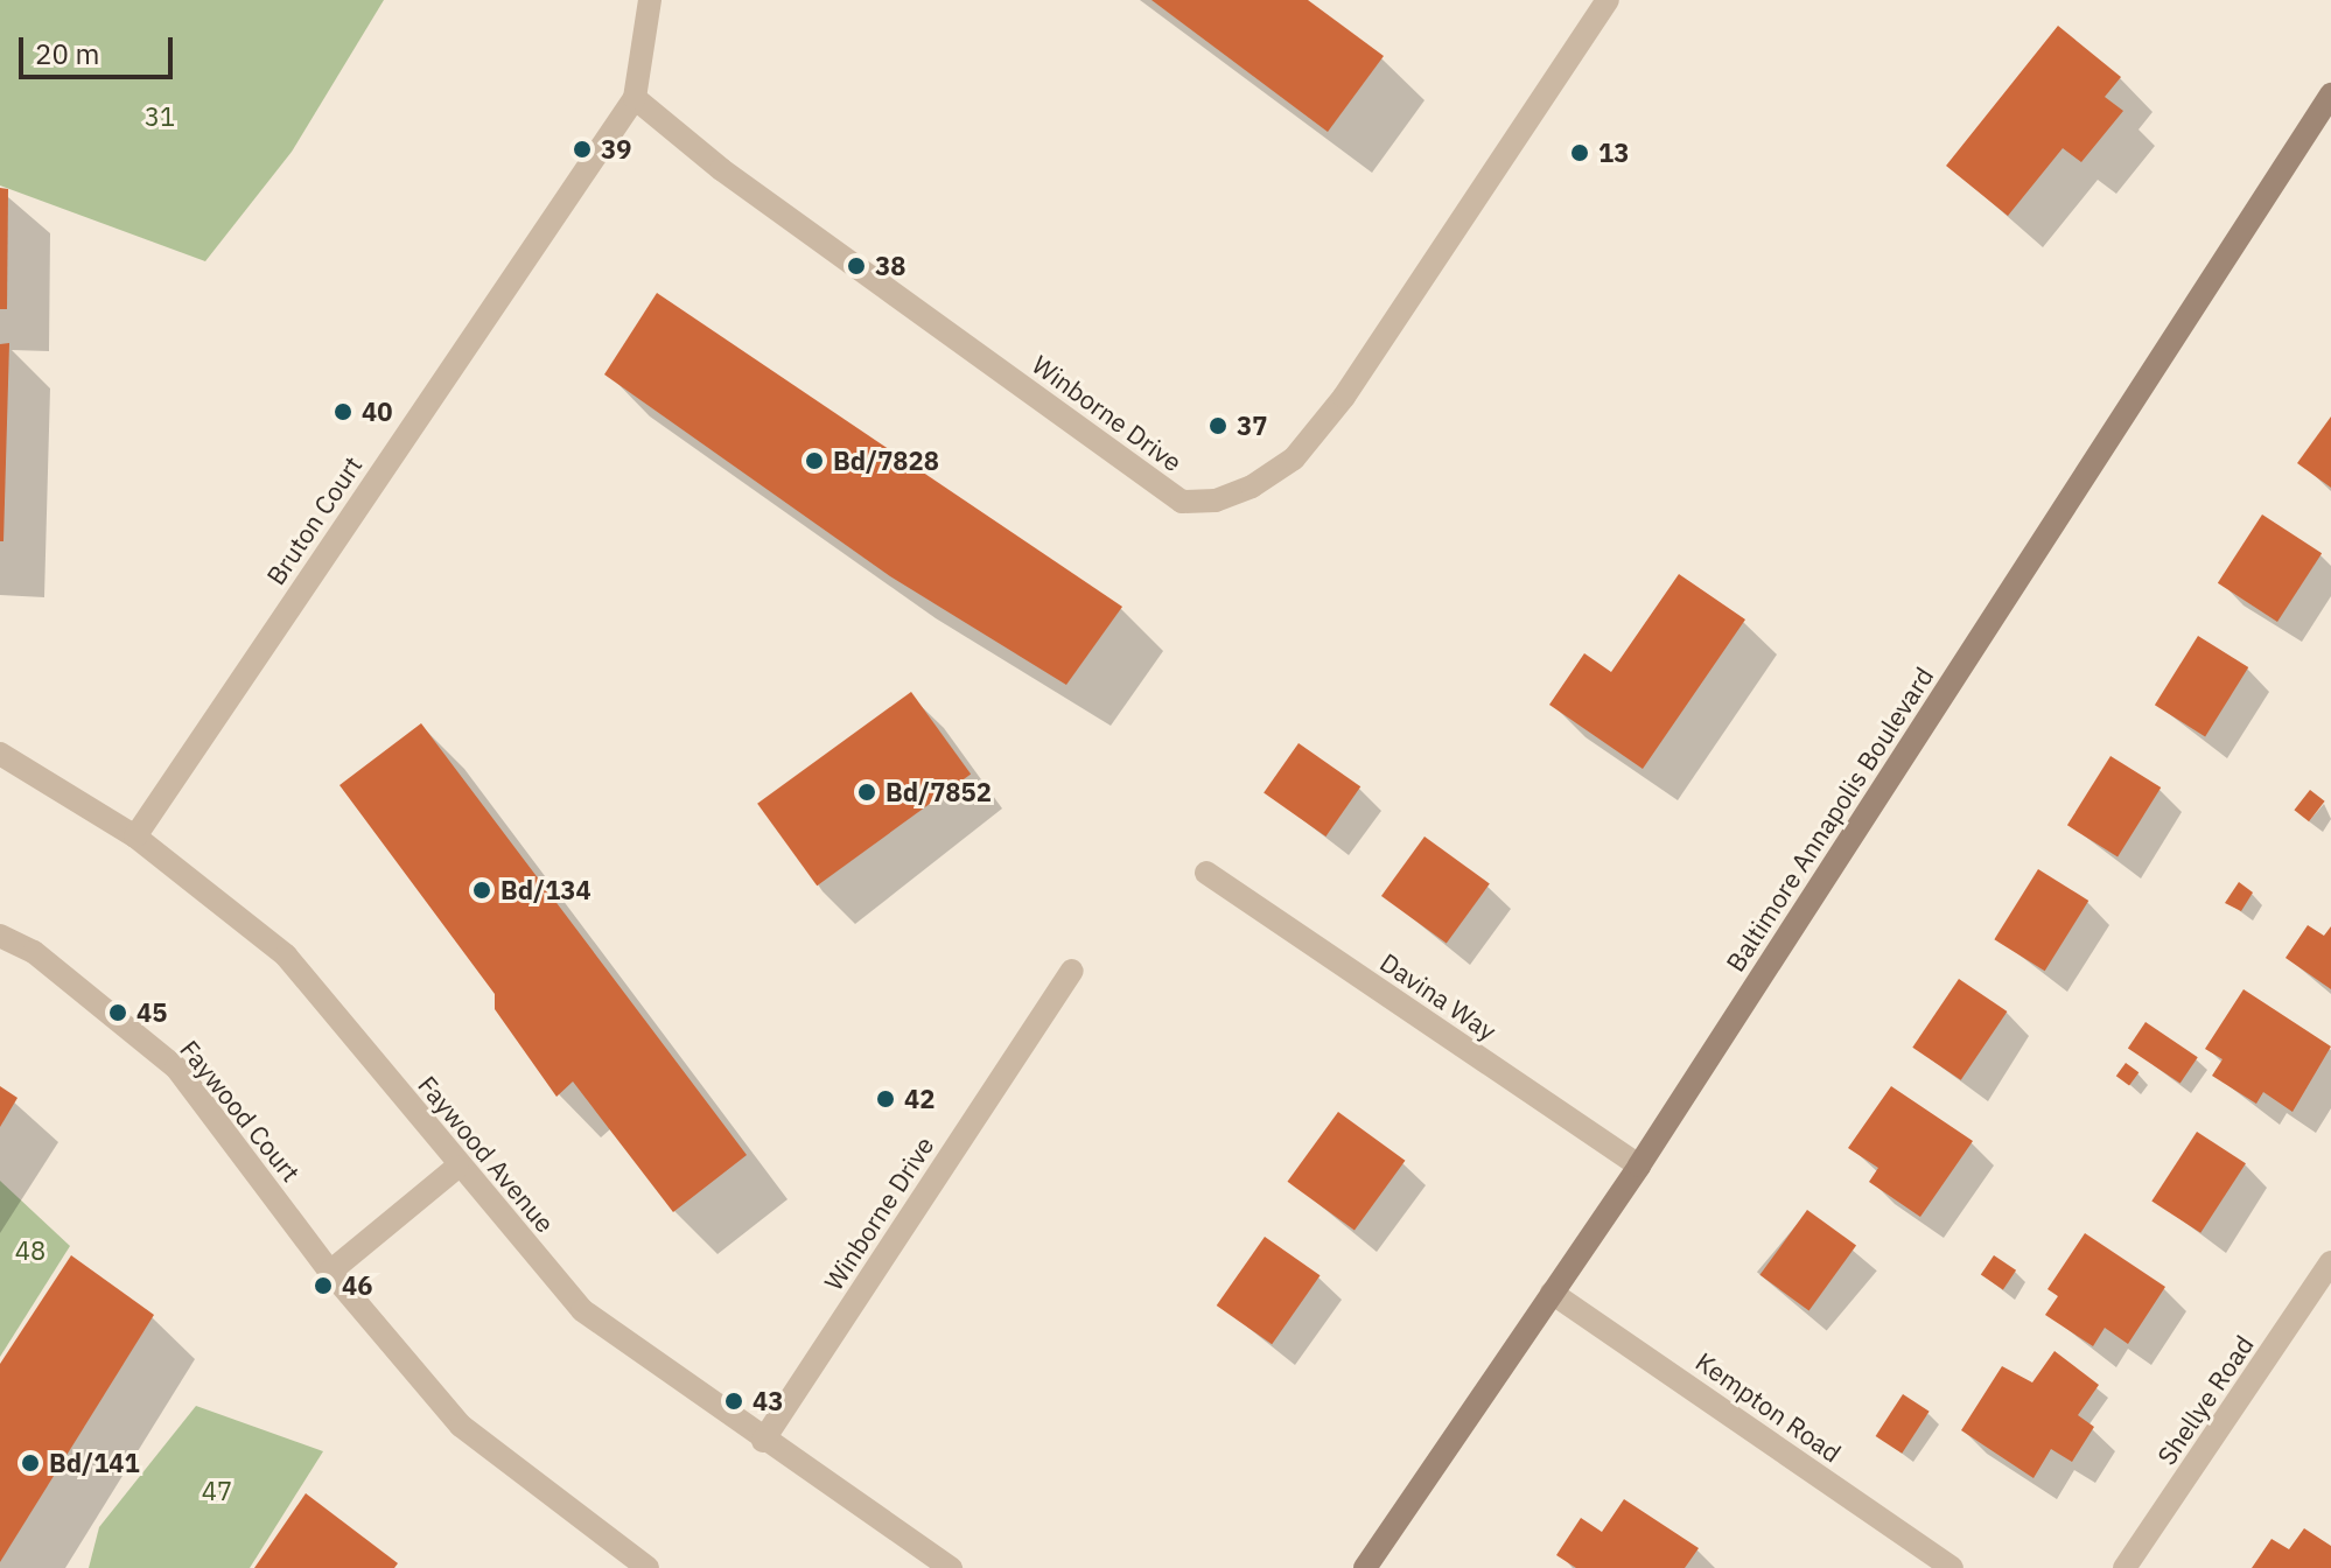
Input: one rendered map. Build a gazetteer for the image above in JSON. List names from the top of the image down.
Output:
{
  "streets": {
    "main road": ["Baltimore Annapolis Boulevard"],
    "street": [
      "Winborne Drive",
      "Bruton Court",
      "Davina Way",
      "Faywood Court",
      "Faywood Avenue",
      "Shellye Road",
      "Kempton Road"
    ]
  },
  "crossings": [
    ["Winborne Drive", "Bruton Court"],
    ["Winborne Drive", "Faywood Avenue"],
    ["Bruton Court", "Faywood Avenue"],
    ["Baltimore Annapolis Boulevard", "Davina Way"],
    ["Baltimore Annapolis Boulevard", "Kempton Road"]
  ],
  "parks": ["31", "48", "47"],
  "places": [
    "39",
    "13",
    "38",
    "40",
    "37",
    "Bd/7828",
    "Bd/7852",
    "Bd/134",
    "45",
    "42",
    "46",
    "43",
    "Bd/141"
  ],
  "scale_bar": "20 m"
}
